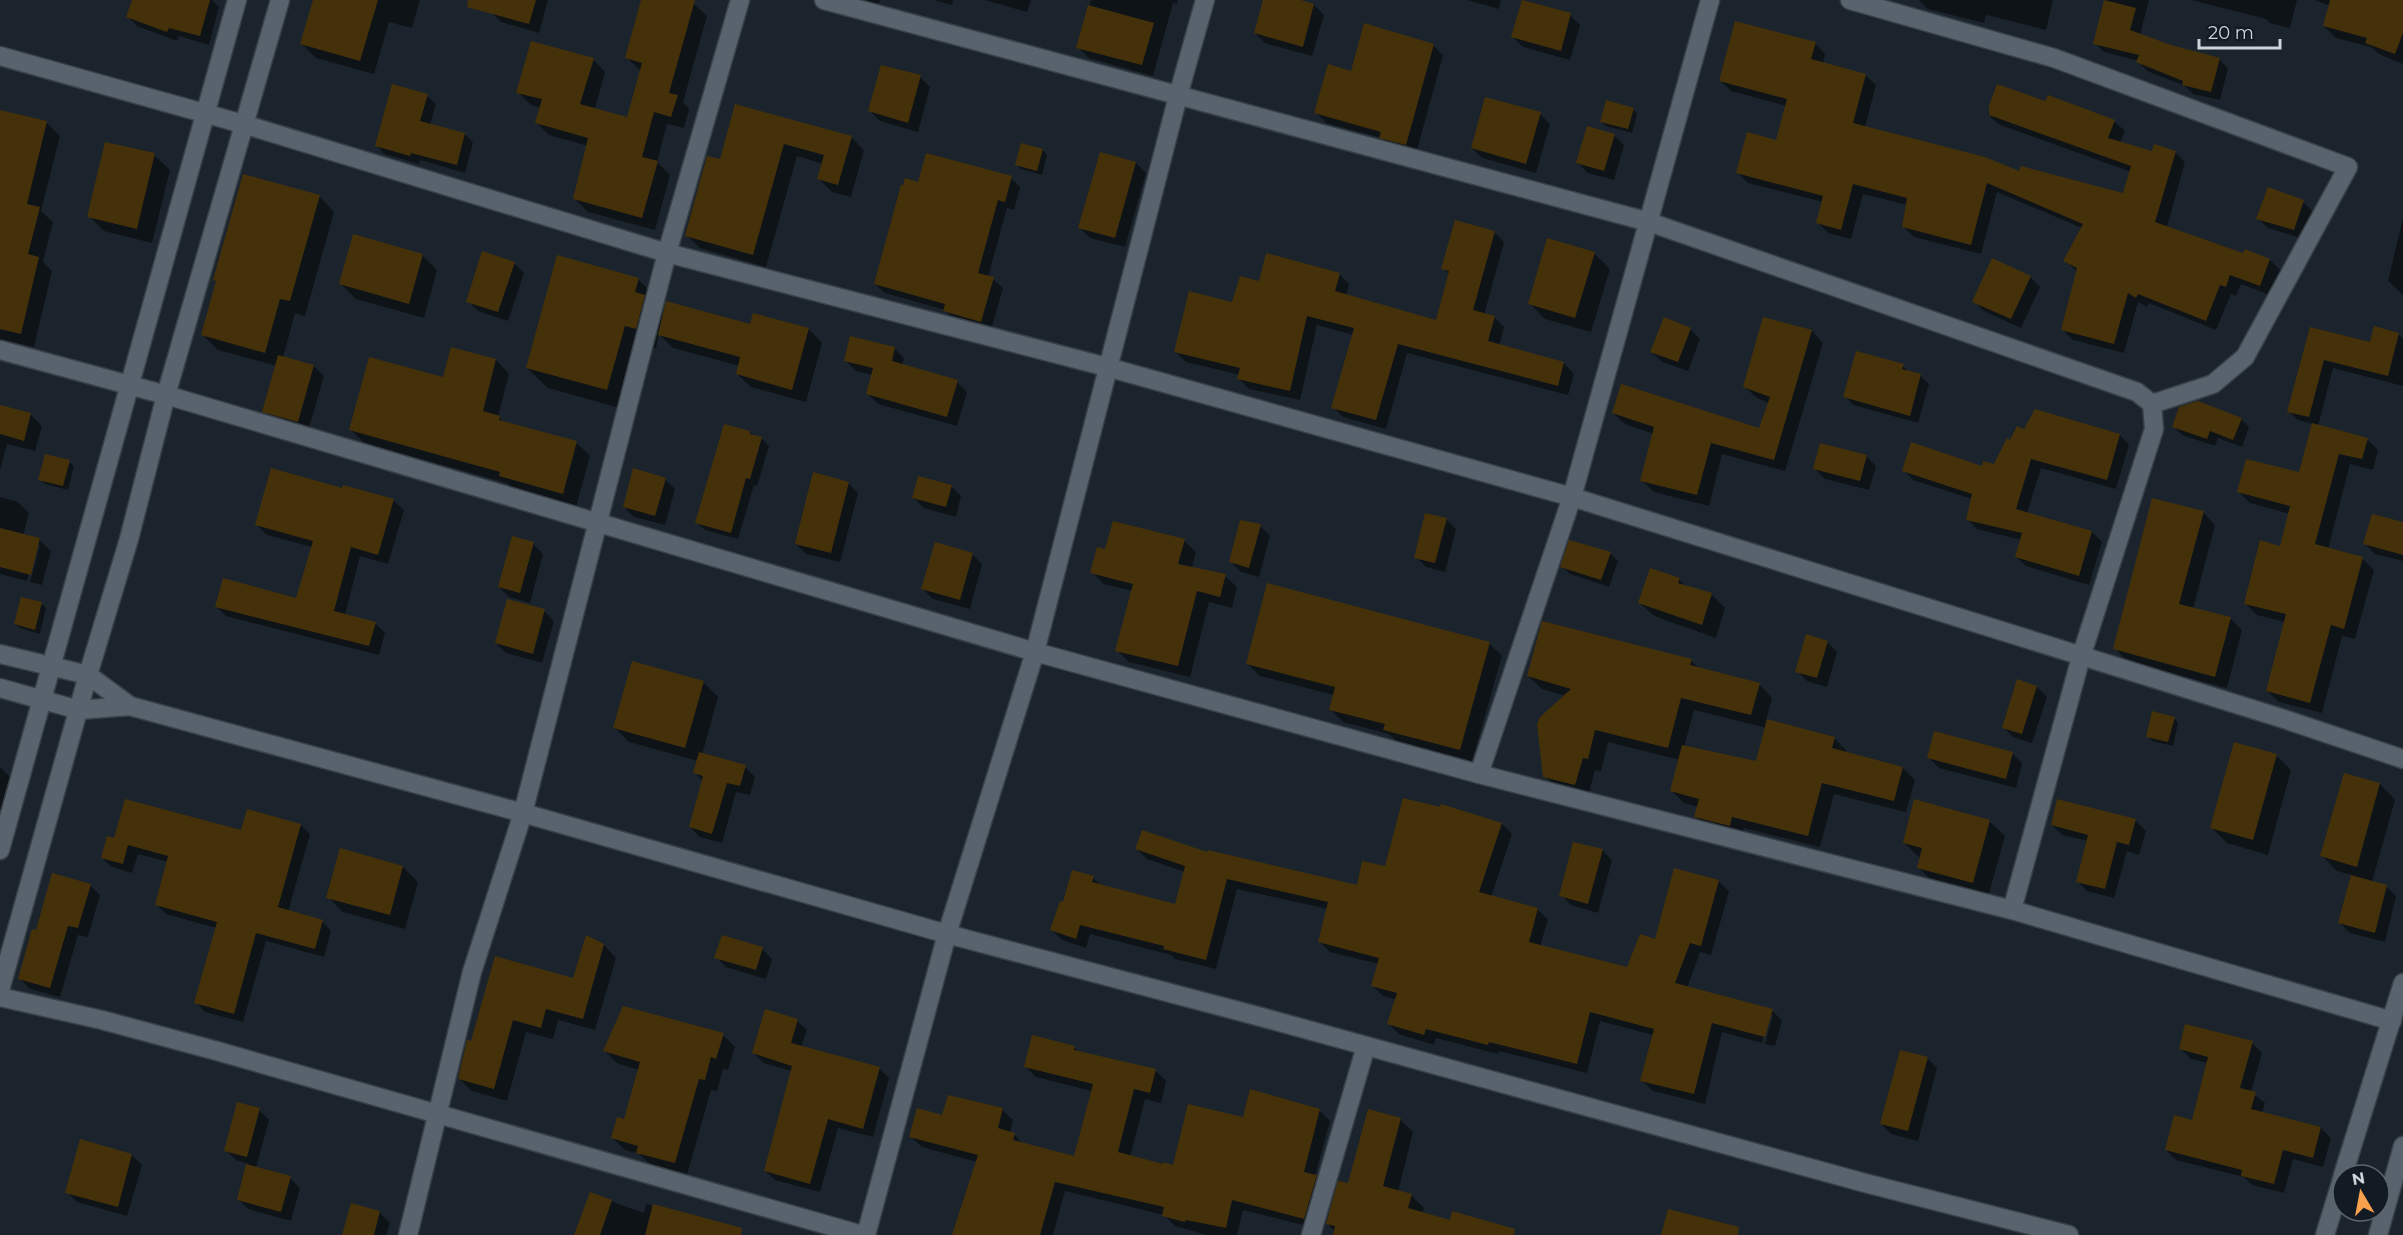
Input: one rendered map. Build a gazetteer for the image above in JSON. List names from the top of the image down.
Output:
{
  "scale_bar": "20 m",
  "north": "top"
}
